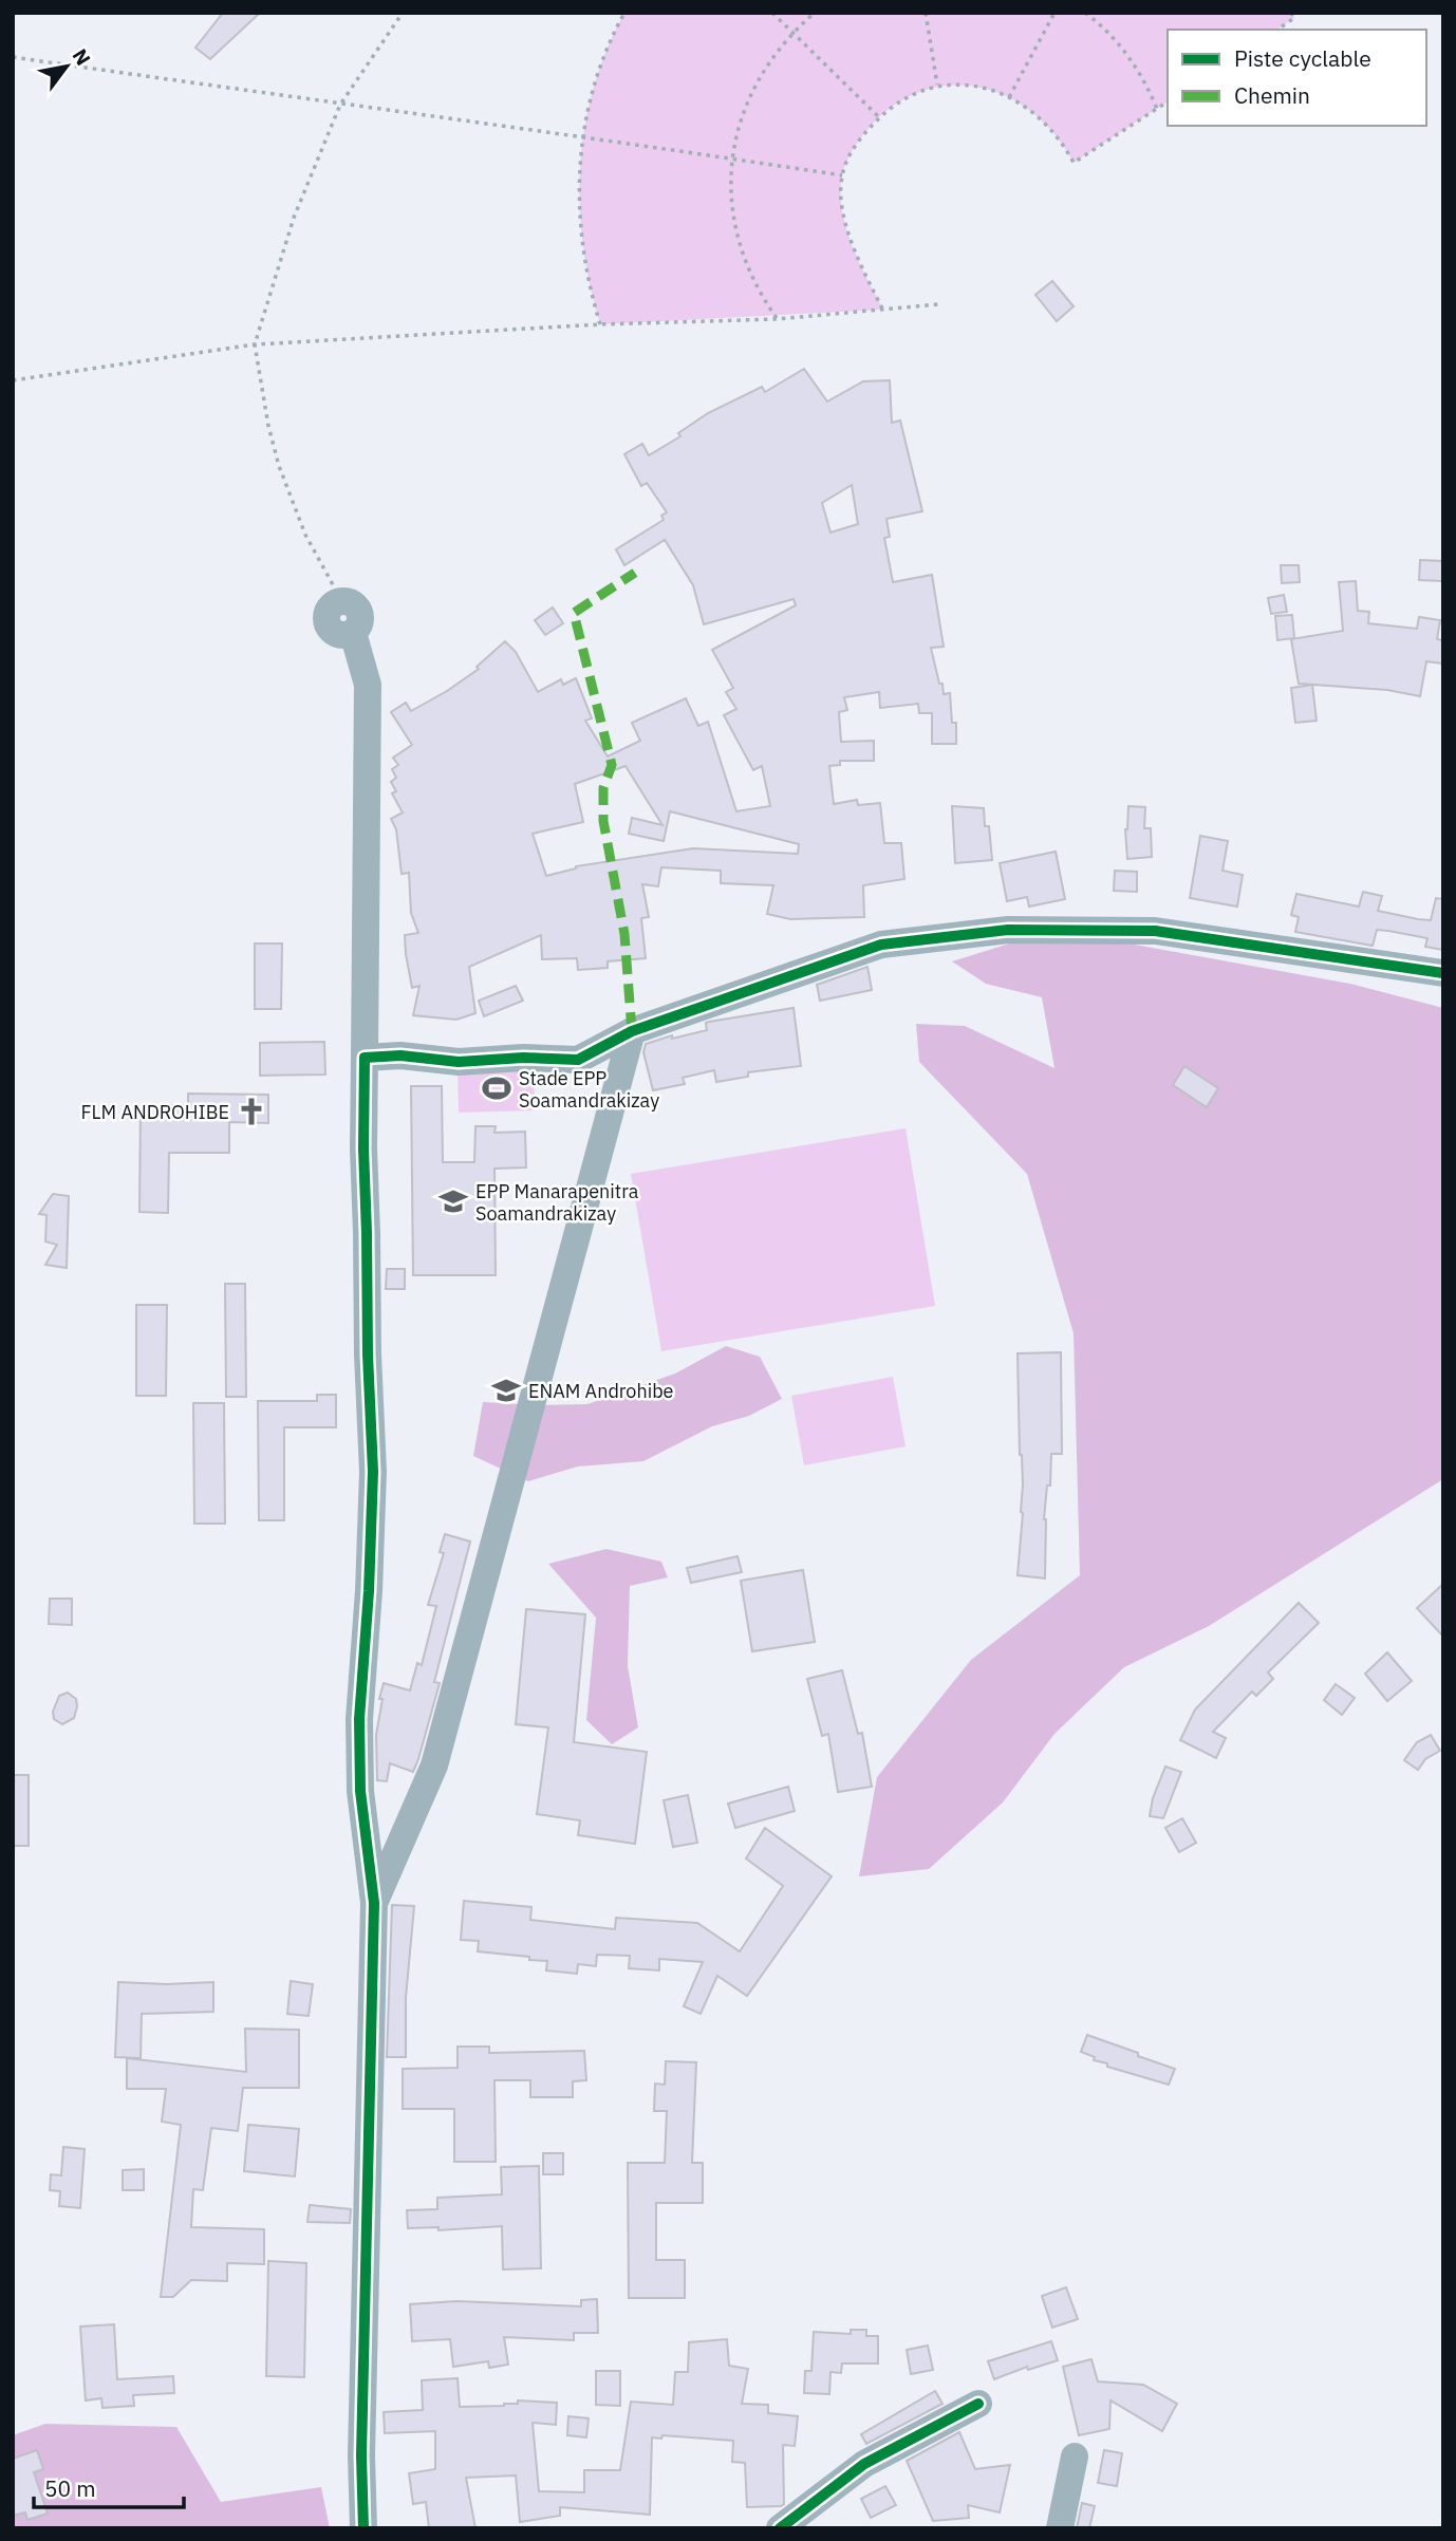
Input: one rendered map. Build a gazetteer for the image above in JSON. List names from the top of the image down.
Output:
{
  "places": {
    "sports": ["Stade EPP Soamandrakizay"],
    "church": ["FLM ANDROHIBE"],
    "school or university": ["EPP Manarapenitra Soamandrakizay", "ENAM Androhibe"]
  },
  "legend": ["Piste cyclable", "Chemin"],
  "scale_bar": "50 m",
  "north": "top right"
}
